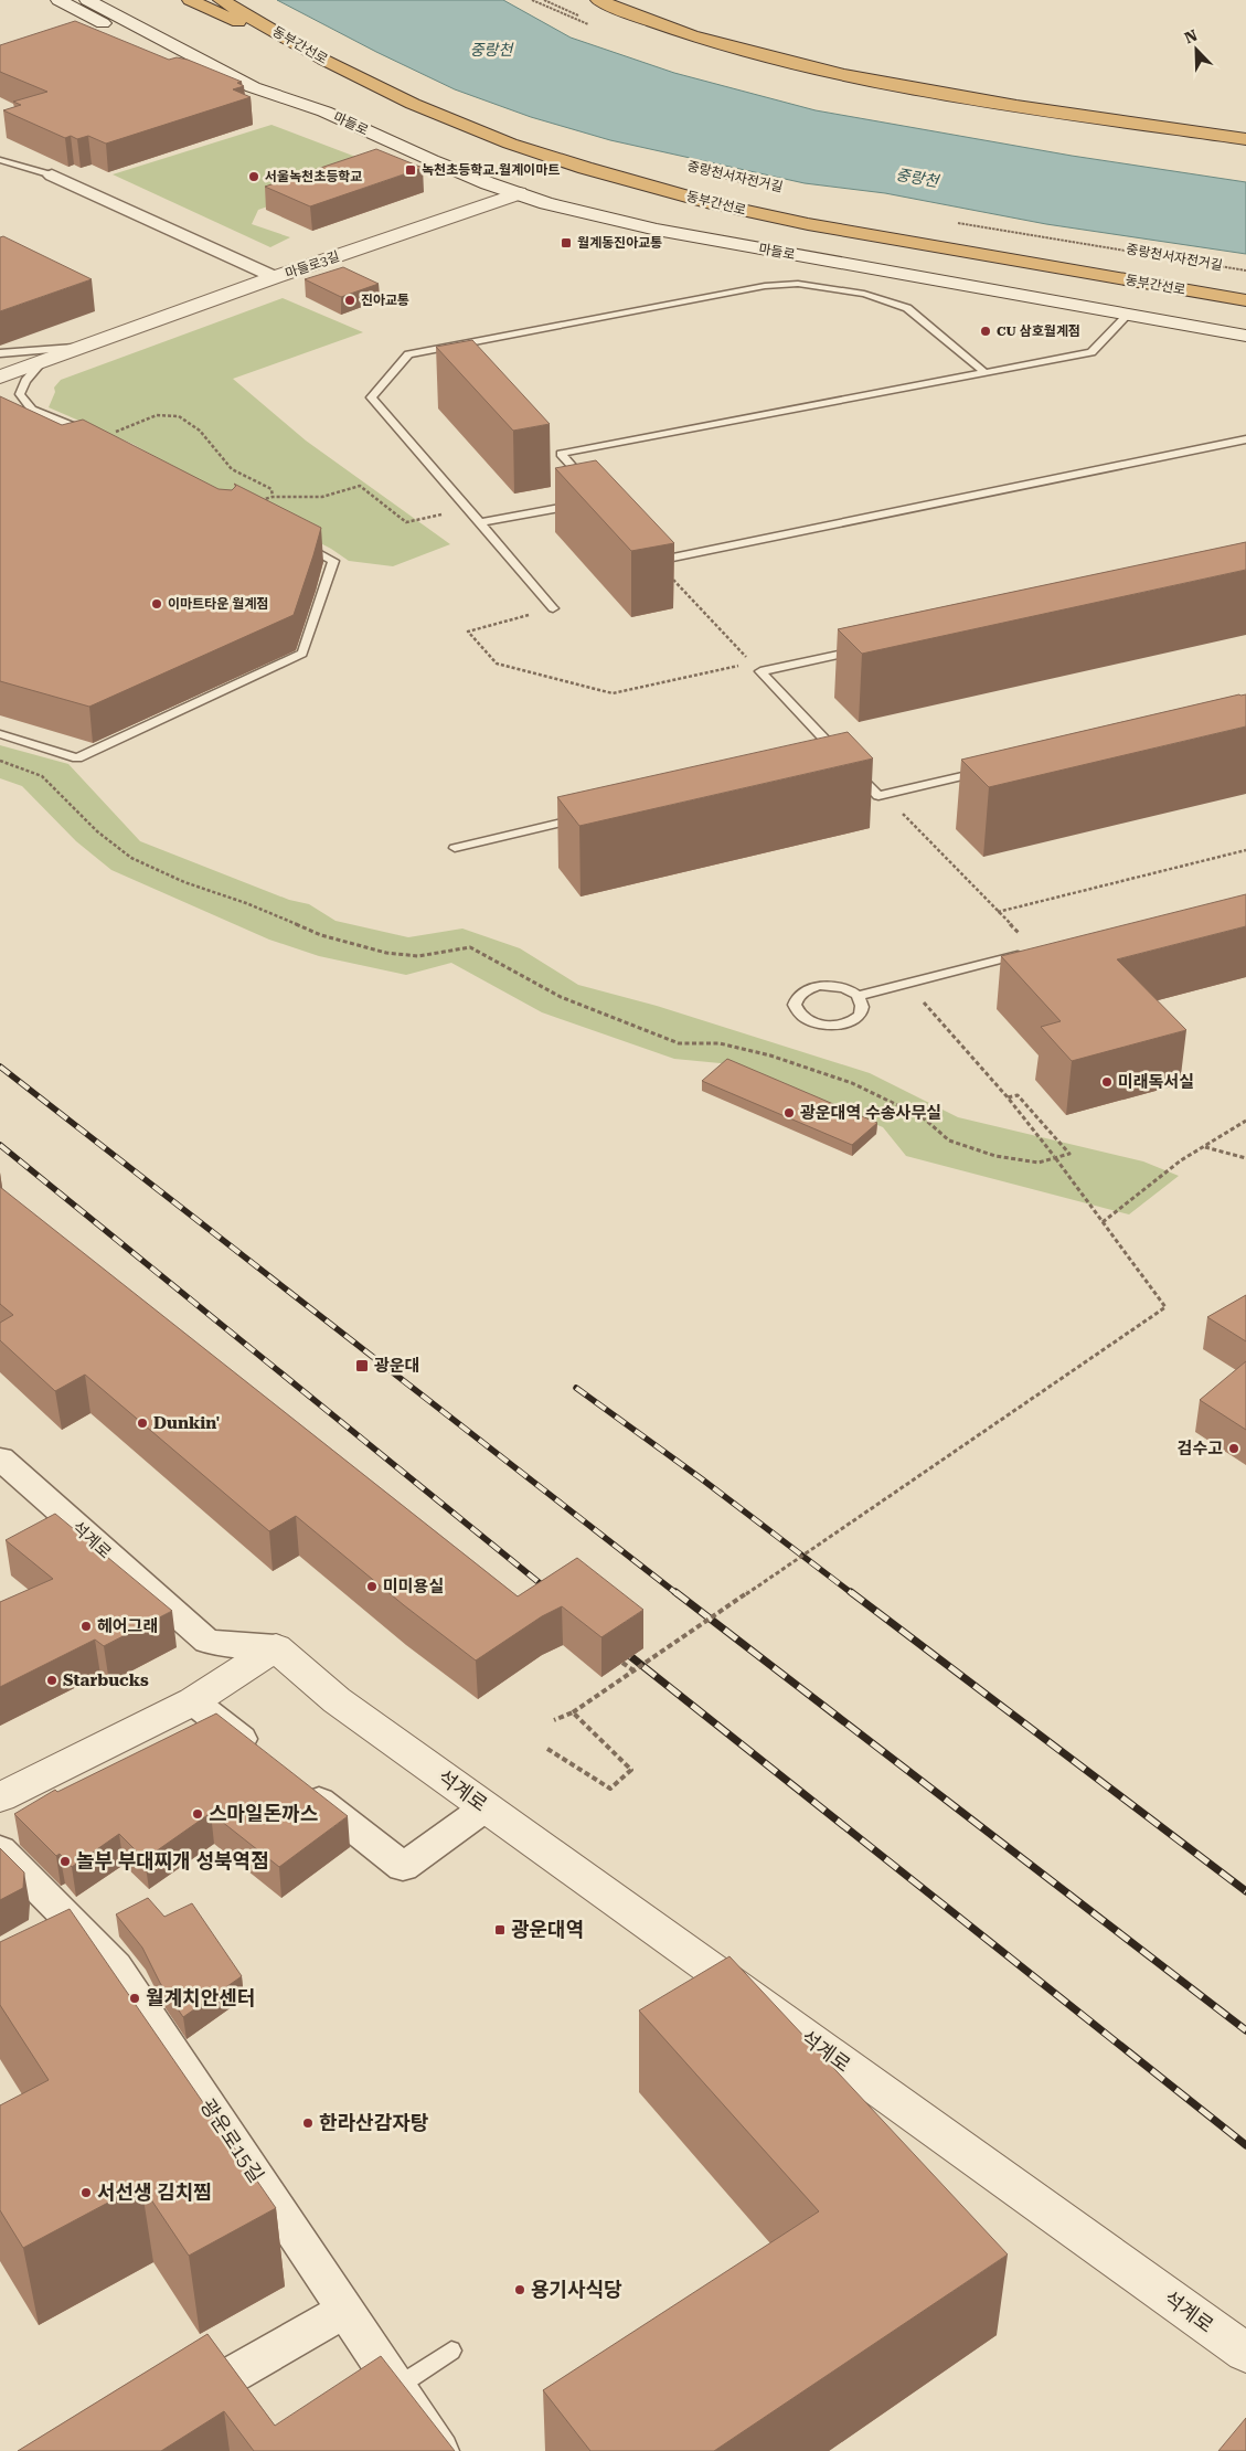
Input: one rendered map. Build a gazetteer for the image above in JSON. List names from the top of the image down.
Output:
{
  "streets": {
    "highway": ["동부간선로"],
    "main road": ["마들로", "마들로3길", "석계로"],
    "street": ["광운로15길"]
  },
  "crossings": [
    ["마들로", "마들로3길"]
  ],
  "water": ["중랑천"],
  "places": {
    "transit": [
      "녹천초등학교.월계이마트",
      "월계동진아교통",
      "광운대",
      "광운대역"
    ],
    "other": [
      "서울녹천초등학교",
      "진아교통",
      "CU 삼호월계점",
      "이마트타운 월계점",
      "미래독서실",
      "광운대역 수송사무실",
      "Dunkin'",
      "검수고",
      "미미용실",
      "헤어그래",
      "Starbucks",
      "스마일돈까스",
      "놀부 부대찌개 성북역점",
      "월계치안센터",
      "한라산감자탕",
      "서선생 김치찜",
      "용기사식당"
    ]
  },
  "north": "top left"
}
